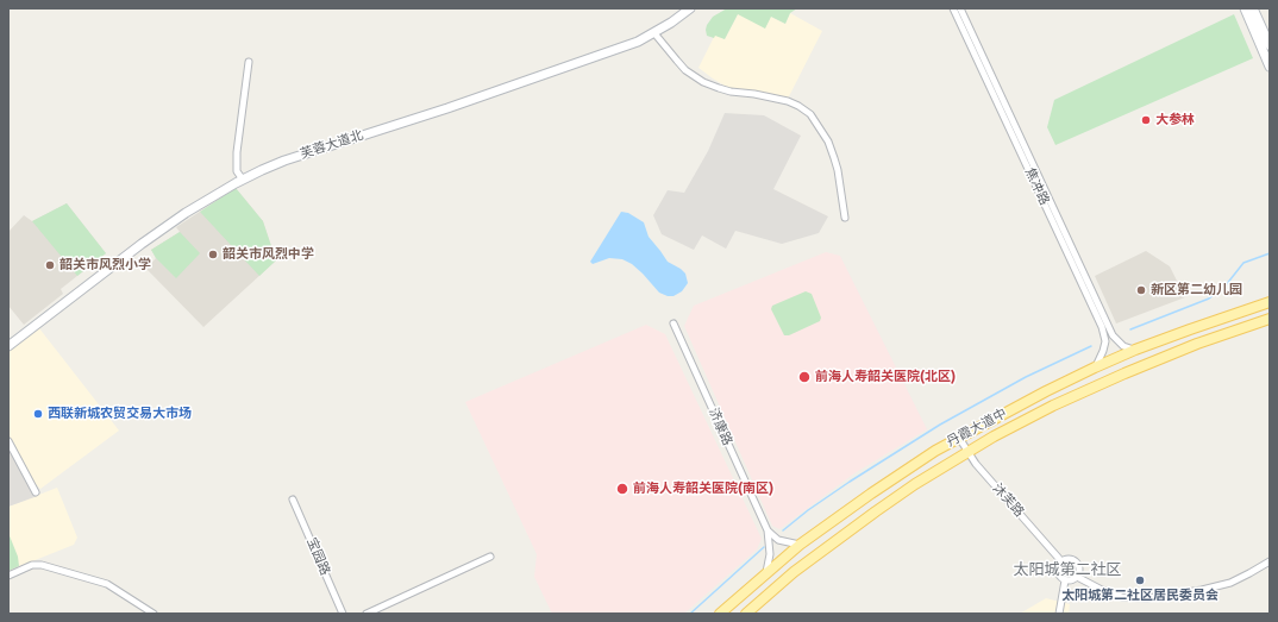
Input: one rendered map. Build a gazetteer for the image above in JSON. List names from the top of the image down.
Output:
{
  "streets": {
    "main road": ["芙蓉大道北", "丹霞大道中"],
    "street": [
      "焦冲路",
      "济康路",
      "沐芙路",
      "宝园路"
    ]
  },
  "crossings": [
    ["焦冲路", "丹霞大道中"],
    ["济康路", "丹霞大道中"],
    ["丹霞大道中", "沐芙路"]
  ],
  "districts": ["太阳城第二社区"],
  "places": [
    "大参林",
    "韶关市风烈中学",
    "韶关市风烈小学",
    "新区第二幼儿园",
    "前海人寿韶关医院(北区)",
    "西联新城农贸交易大市场",
    "前海人寿韶关医院(南区)",
    "太阳城第二社区居民委员会"
  ]
}
